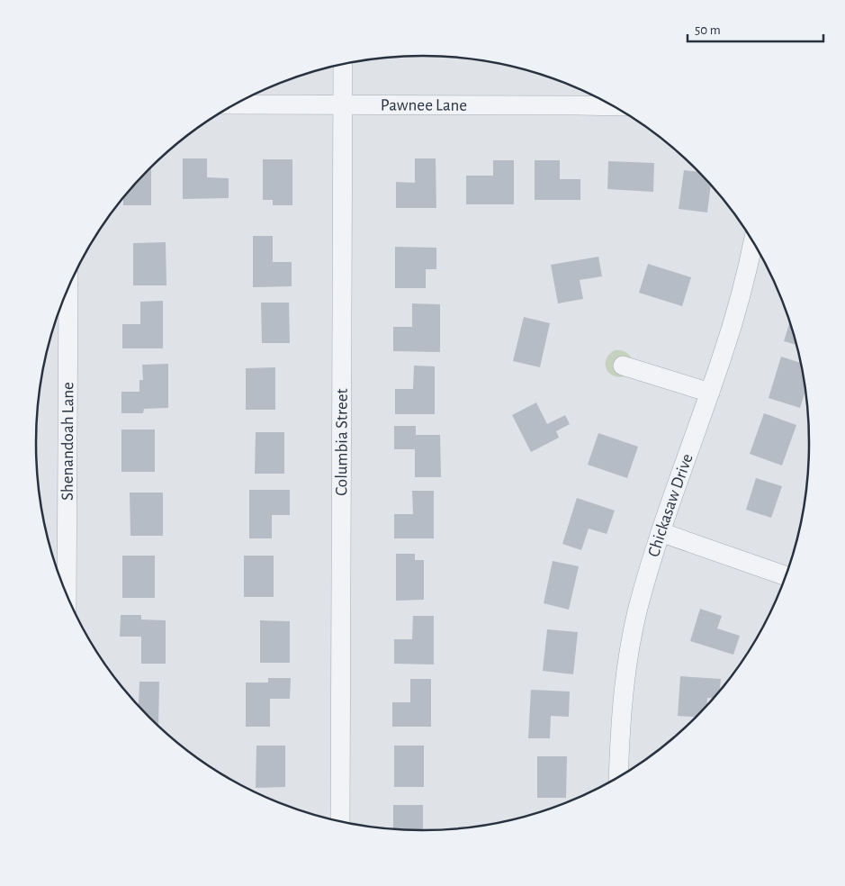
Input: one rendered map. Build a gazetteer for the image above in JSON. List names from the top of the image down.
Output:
{
  "streets": {
    "street": [
      "Pawnee Lane",
      "Shenandoah Lane",
      "Columbia Street",
      "Chickasaw Drive"
    ]
  },
  "crossings": [
    ["Pawnee Lane", "Columbia Street"]
  ],
  "scale_bar": "50 m"
}
